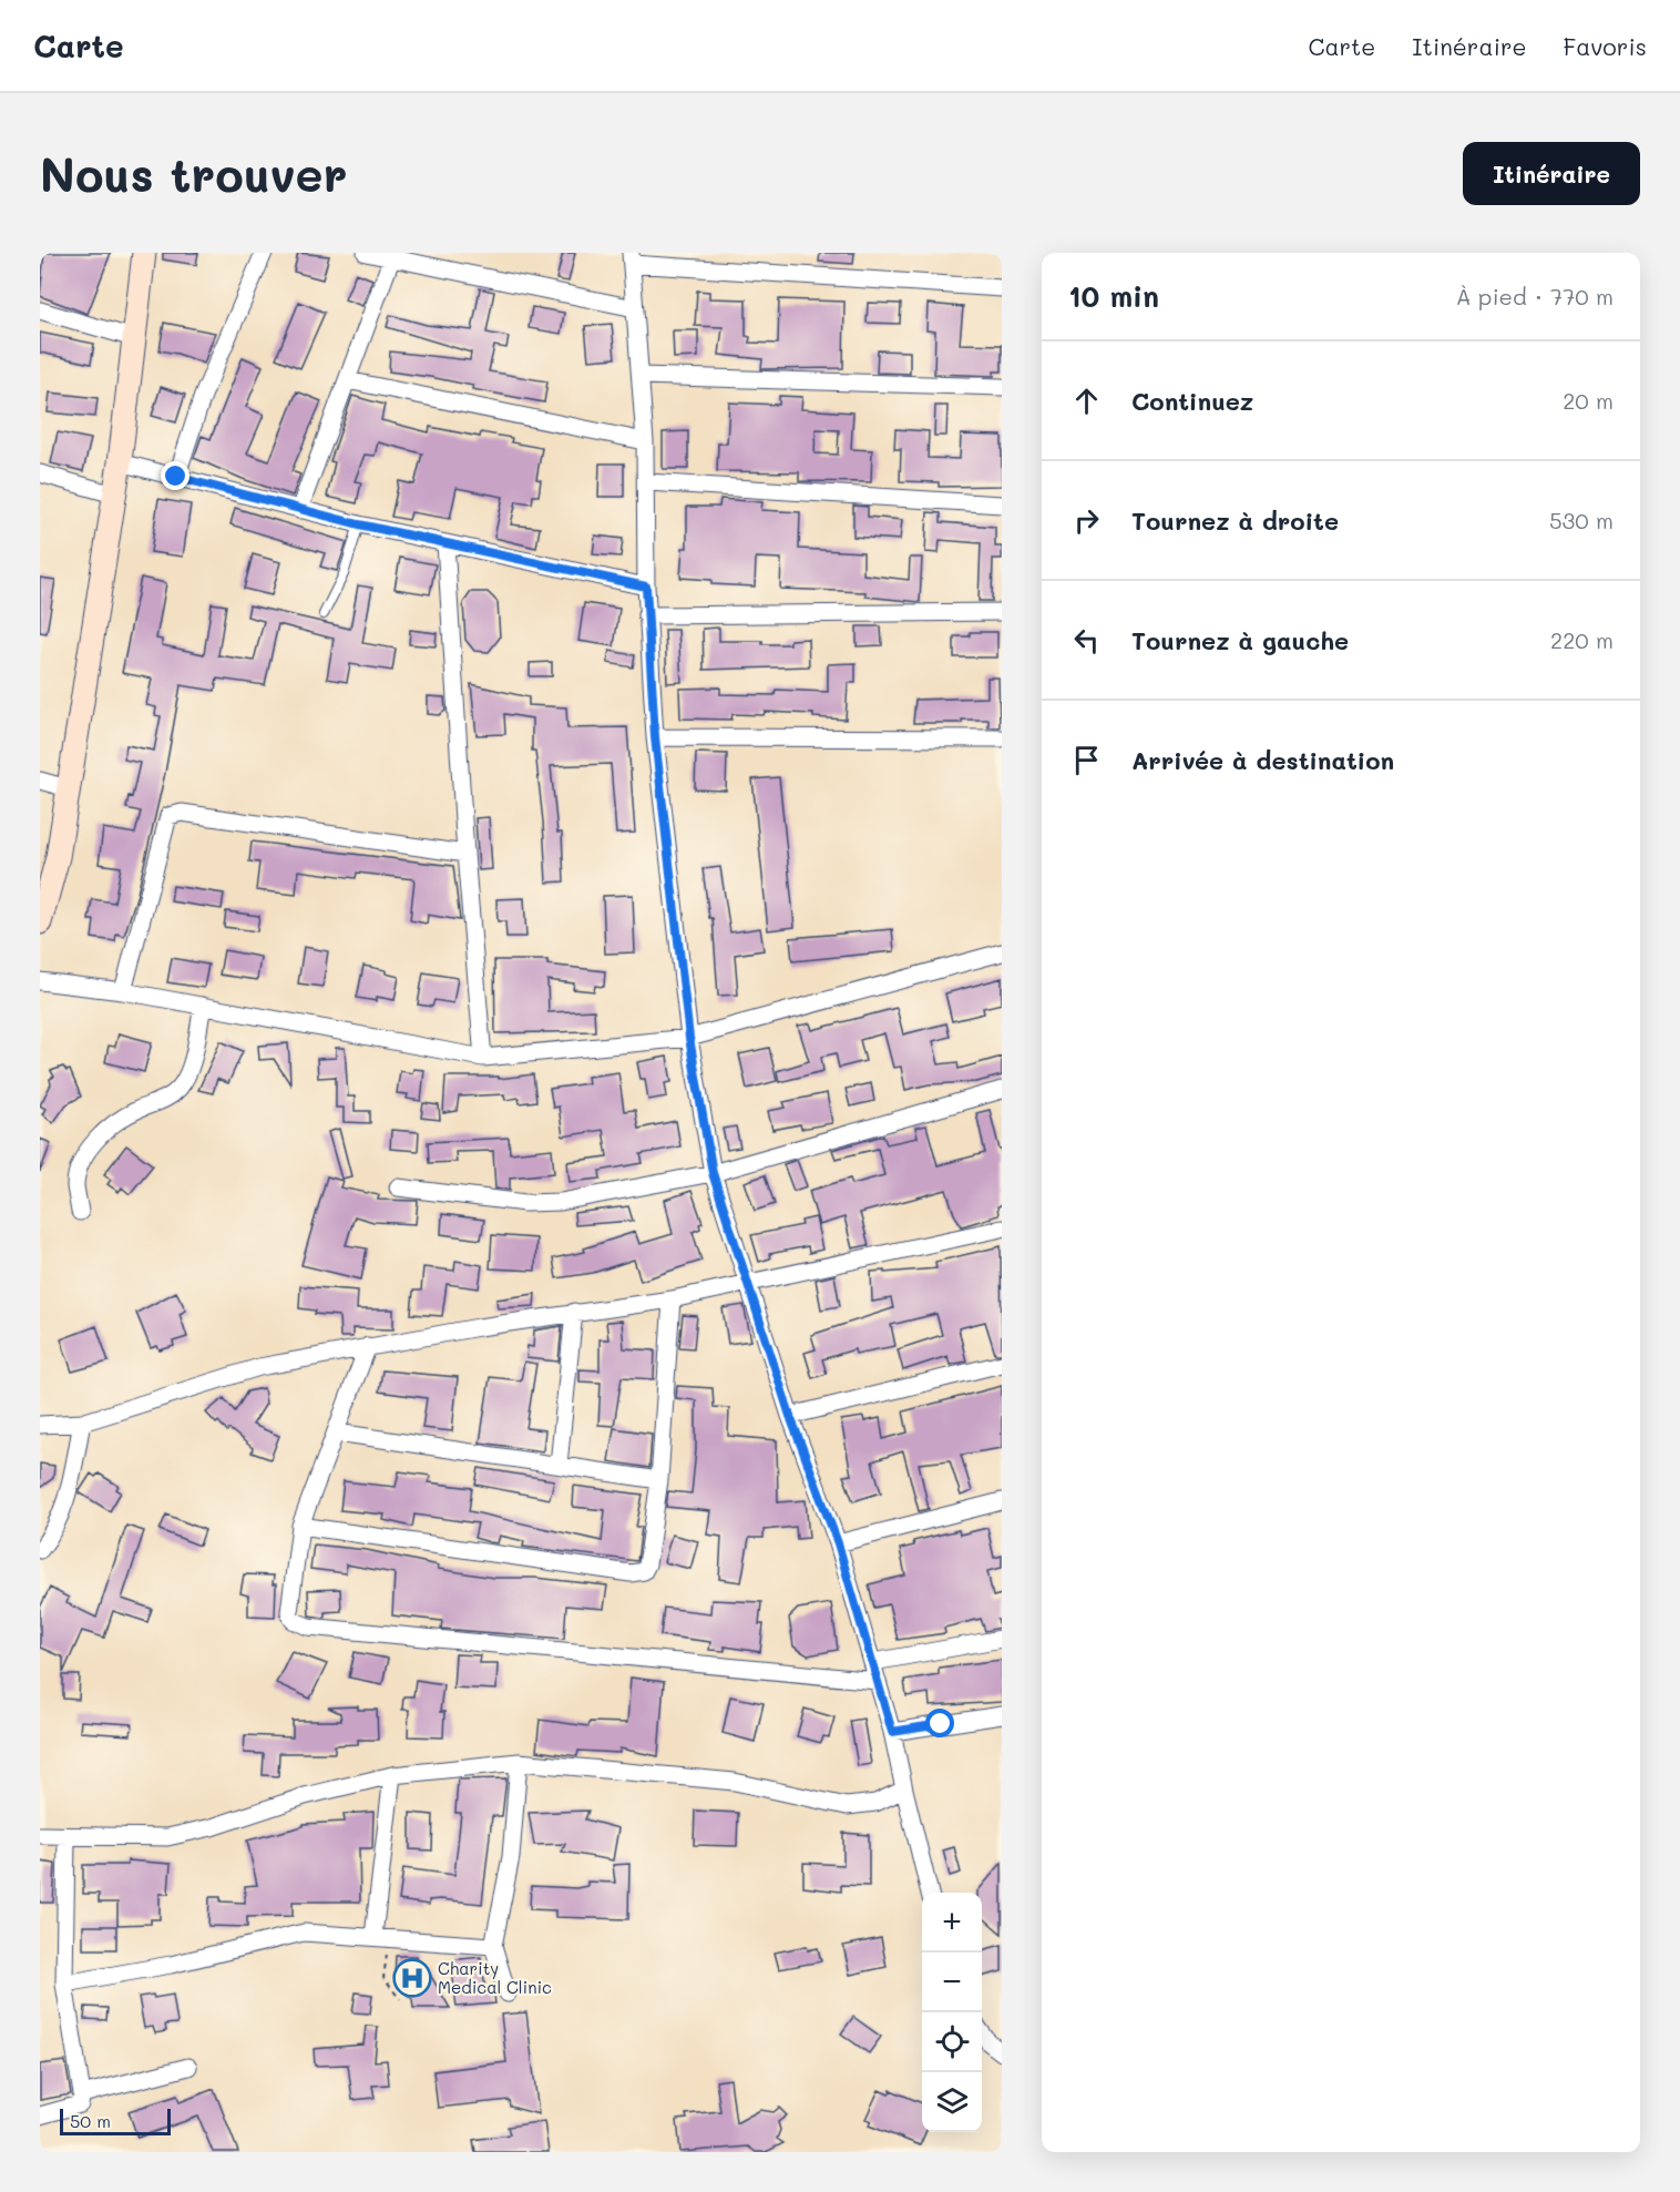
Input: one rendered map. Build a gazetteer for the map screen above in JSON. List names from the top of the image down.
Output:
{
  "places": {
    "hospital": ["Charity Medical Clinic"]
  },
  "scale_bar": "50 m",
  "page": {
    "header": "Carte",
    "nav": ["Carte", "Itinéraire", "Favoris"],
    "buttons": "Itinéraire",
    "title": "Nous trouver",
    "heading": ["10 min", "À pied · 770 m"],
    "list": [
      ["Continuez", "20 m"],
      ["Tournez à droite", "530 m"],
      ["Tournez à gauche", "220 m"],
      "Arrivée à destination"
    ],
    "map_buttons": ["+", "−"],
    "scale": "50 m"
  }
}
